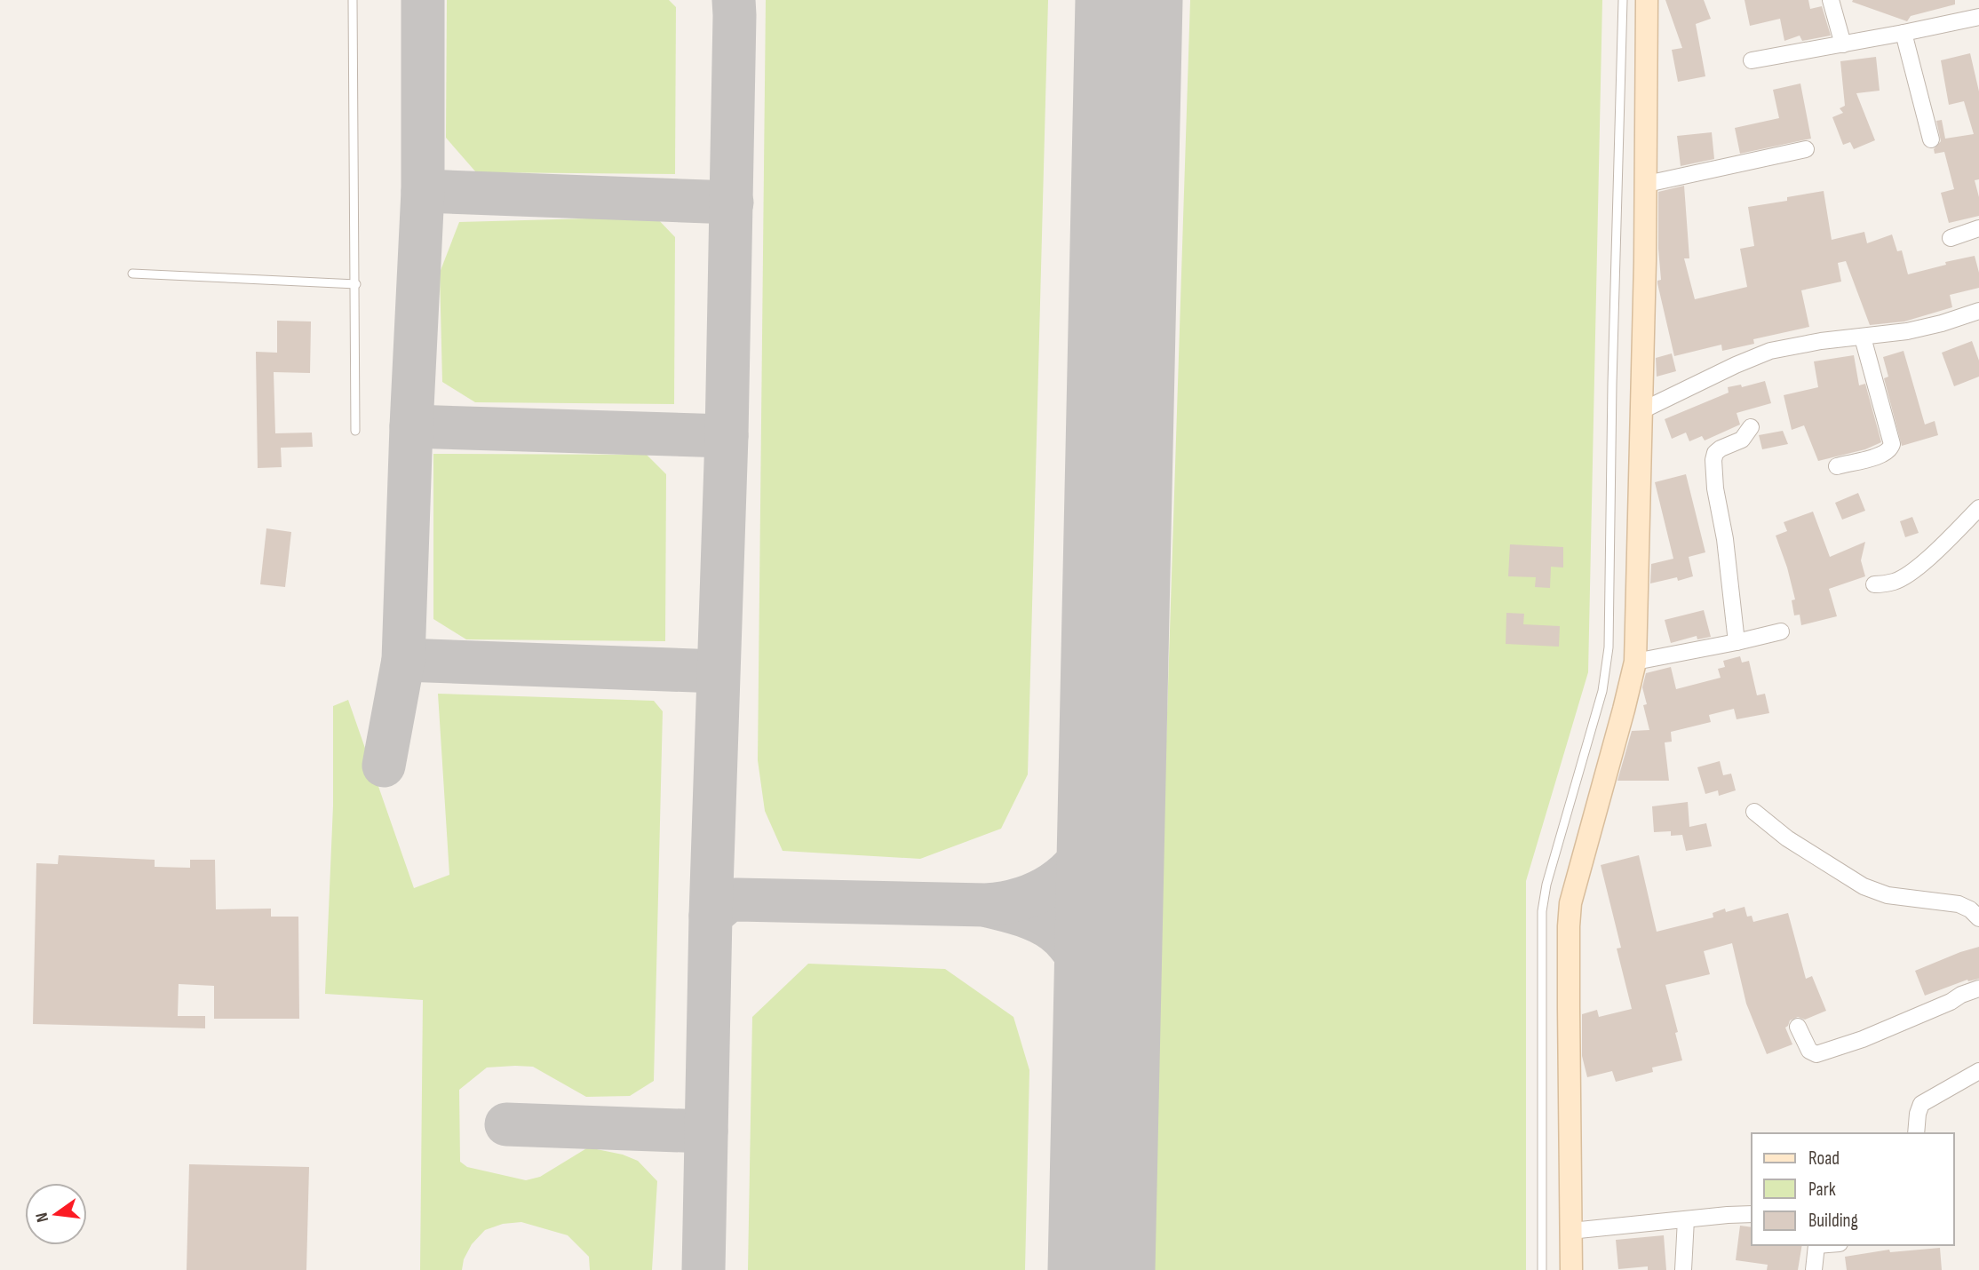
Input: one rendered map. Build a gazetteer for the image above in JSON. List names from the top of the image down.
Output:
{
  "legend": ["Road", "Park", "Building"],
  "north": "left"
}
